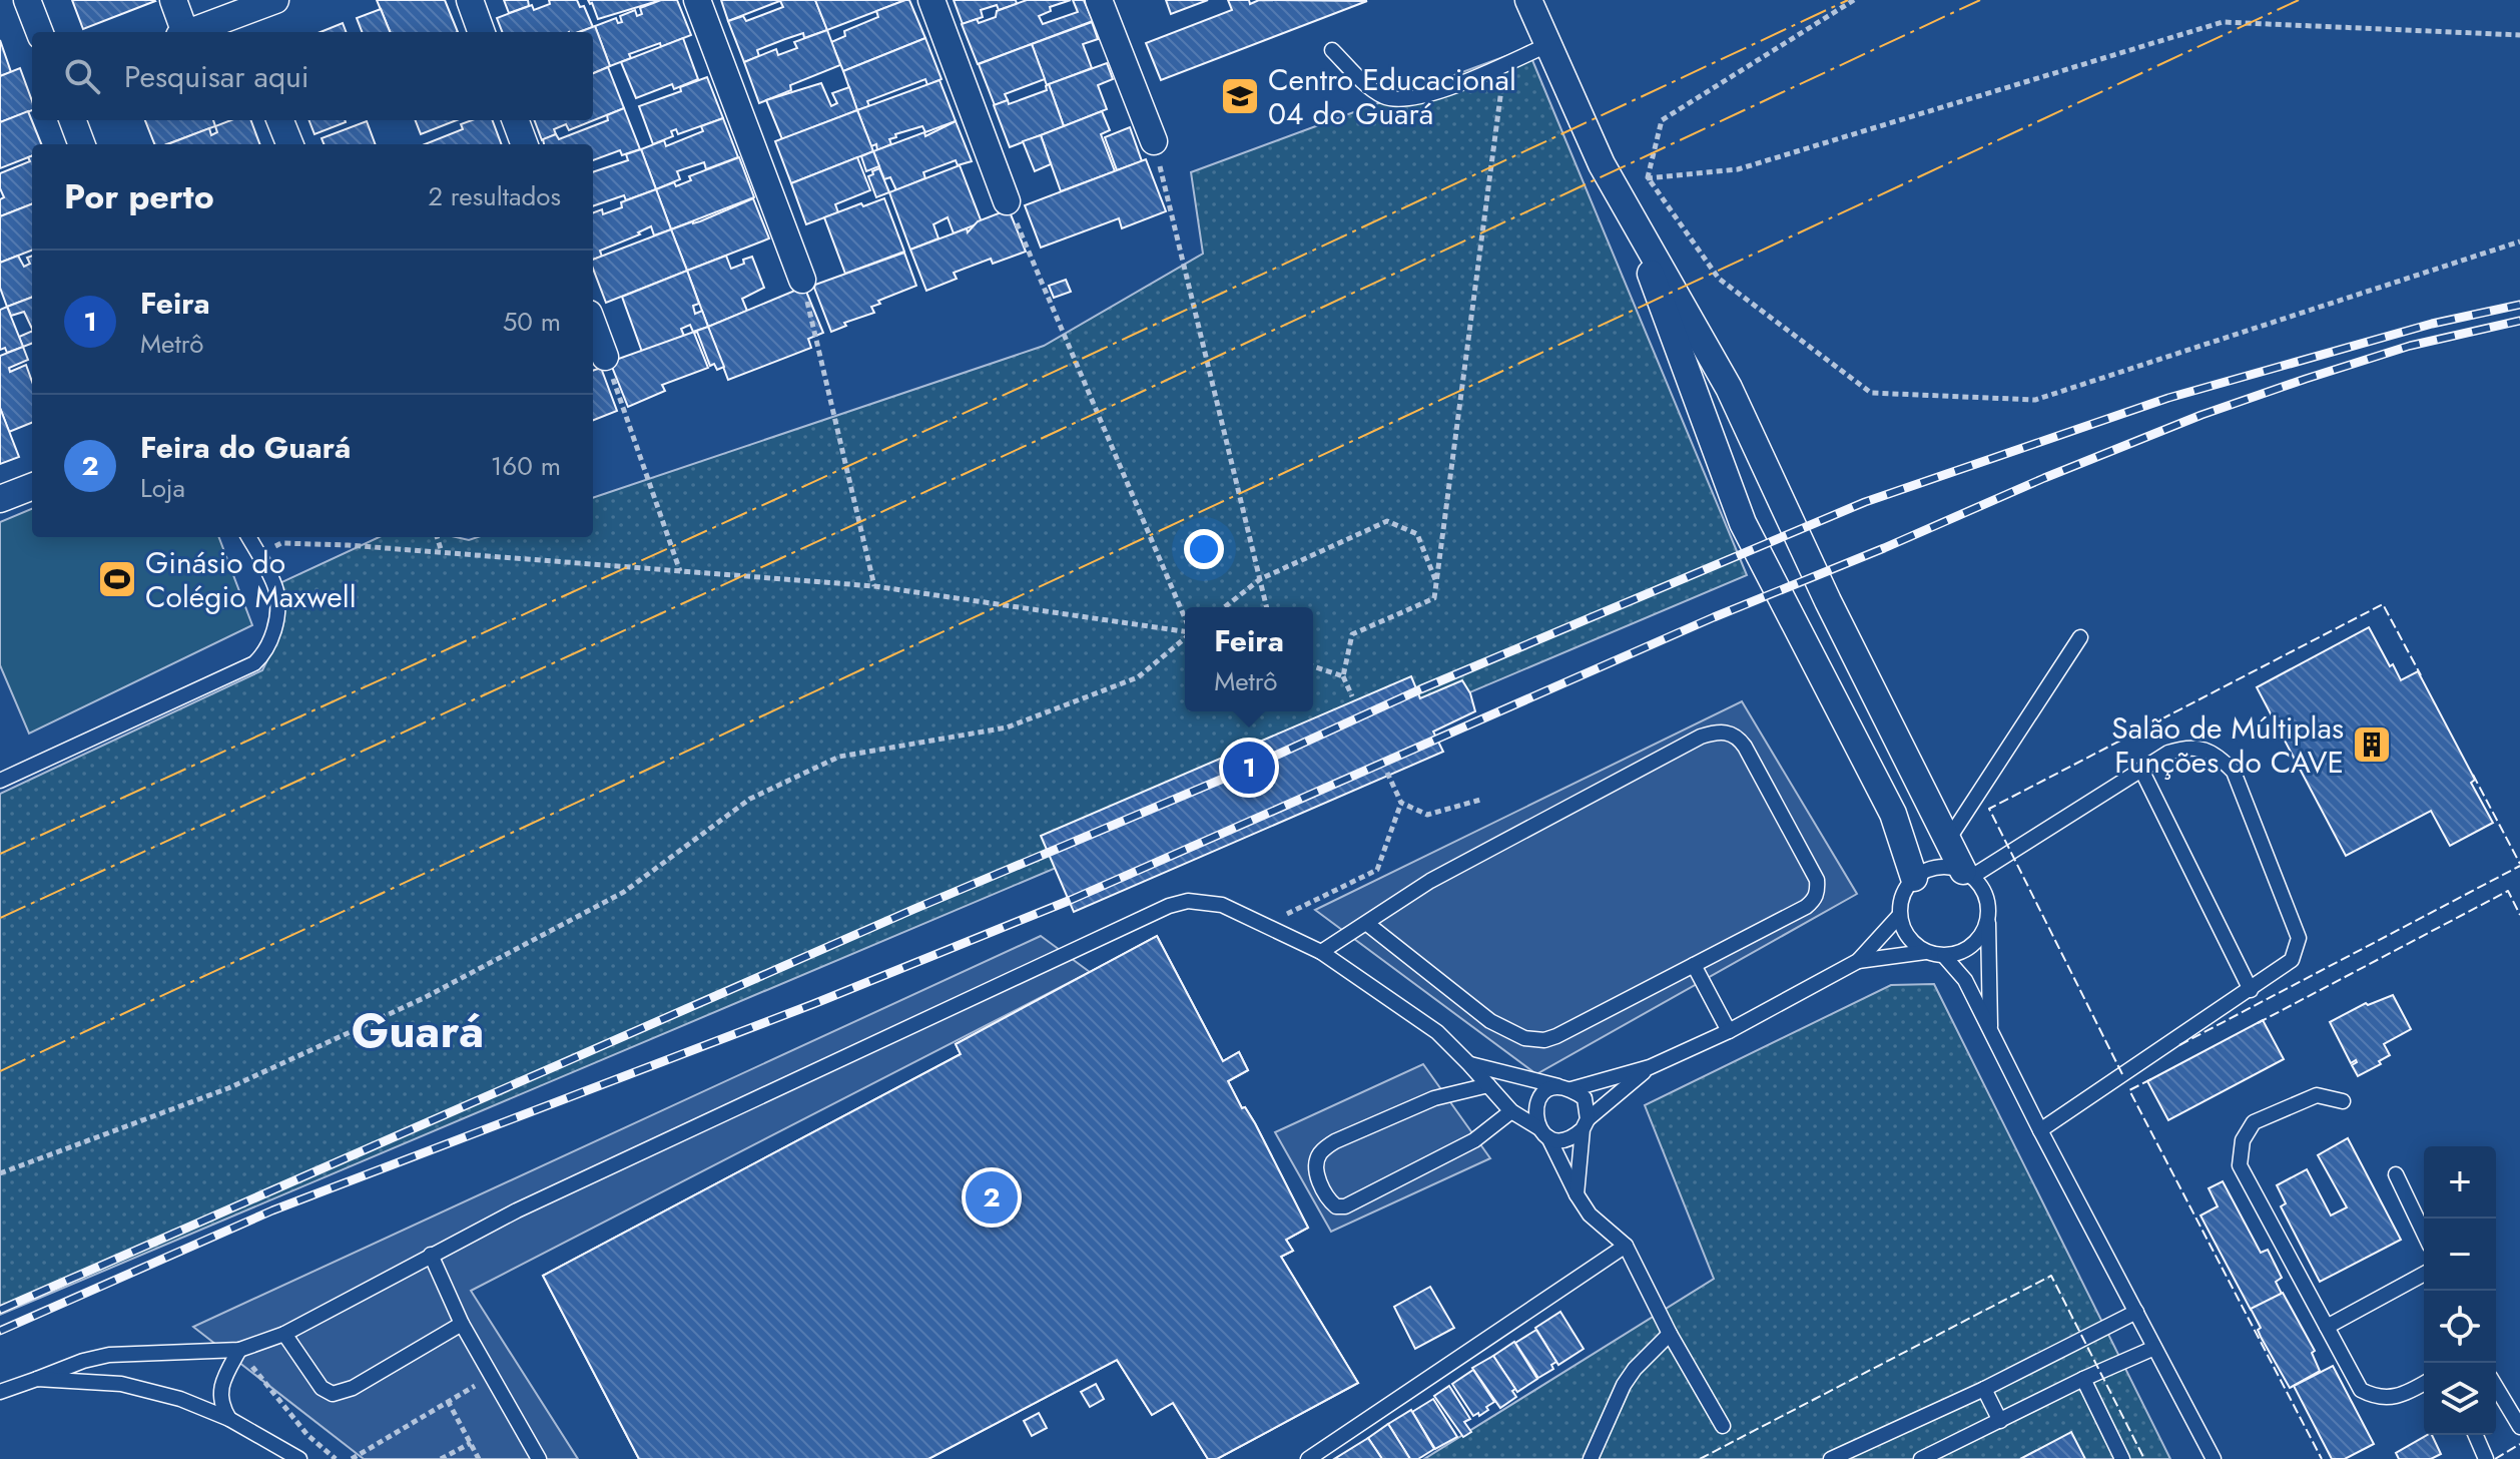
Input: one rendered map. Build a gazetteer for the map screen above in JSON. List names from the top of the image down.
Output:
{
  "districts": ["Guará"],
  "places": {
    "school or university": ["Centro Educacional 04 do Guará"],
    "sports": ["Ginásio do Colégio Maxwell"],
    "building": ["Salão de Múltiplas Funções do CAVE"]
  },
  "page": {
    "search": "Pesquisar aqui",
    "heading": ["Por perto", "2 resultados"],
    "list": [
      {
        "mark": "1",
        "name": "Feira",
        "note": "Metrô",
        "value": "50 m"
      },
      {
        "mark": "2",
        "name": "Feira do Guará",
        "note": "Loja",
        "value": "160 m"
      }
    ],
    "popup": ["Feira", "Metrô"],
    "pins": ["1", "2"],
    "map_buttons": ["+", "−"]
  }
}
